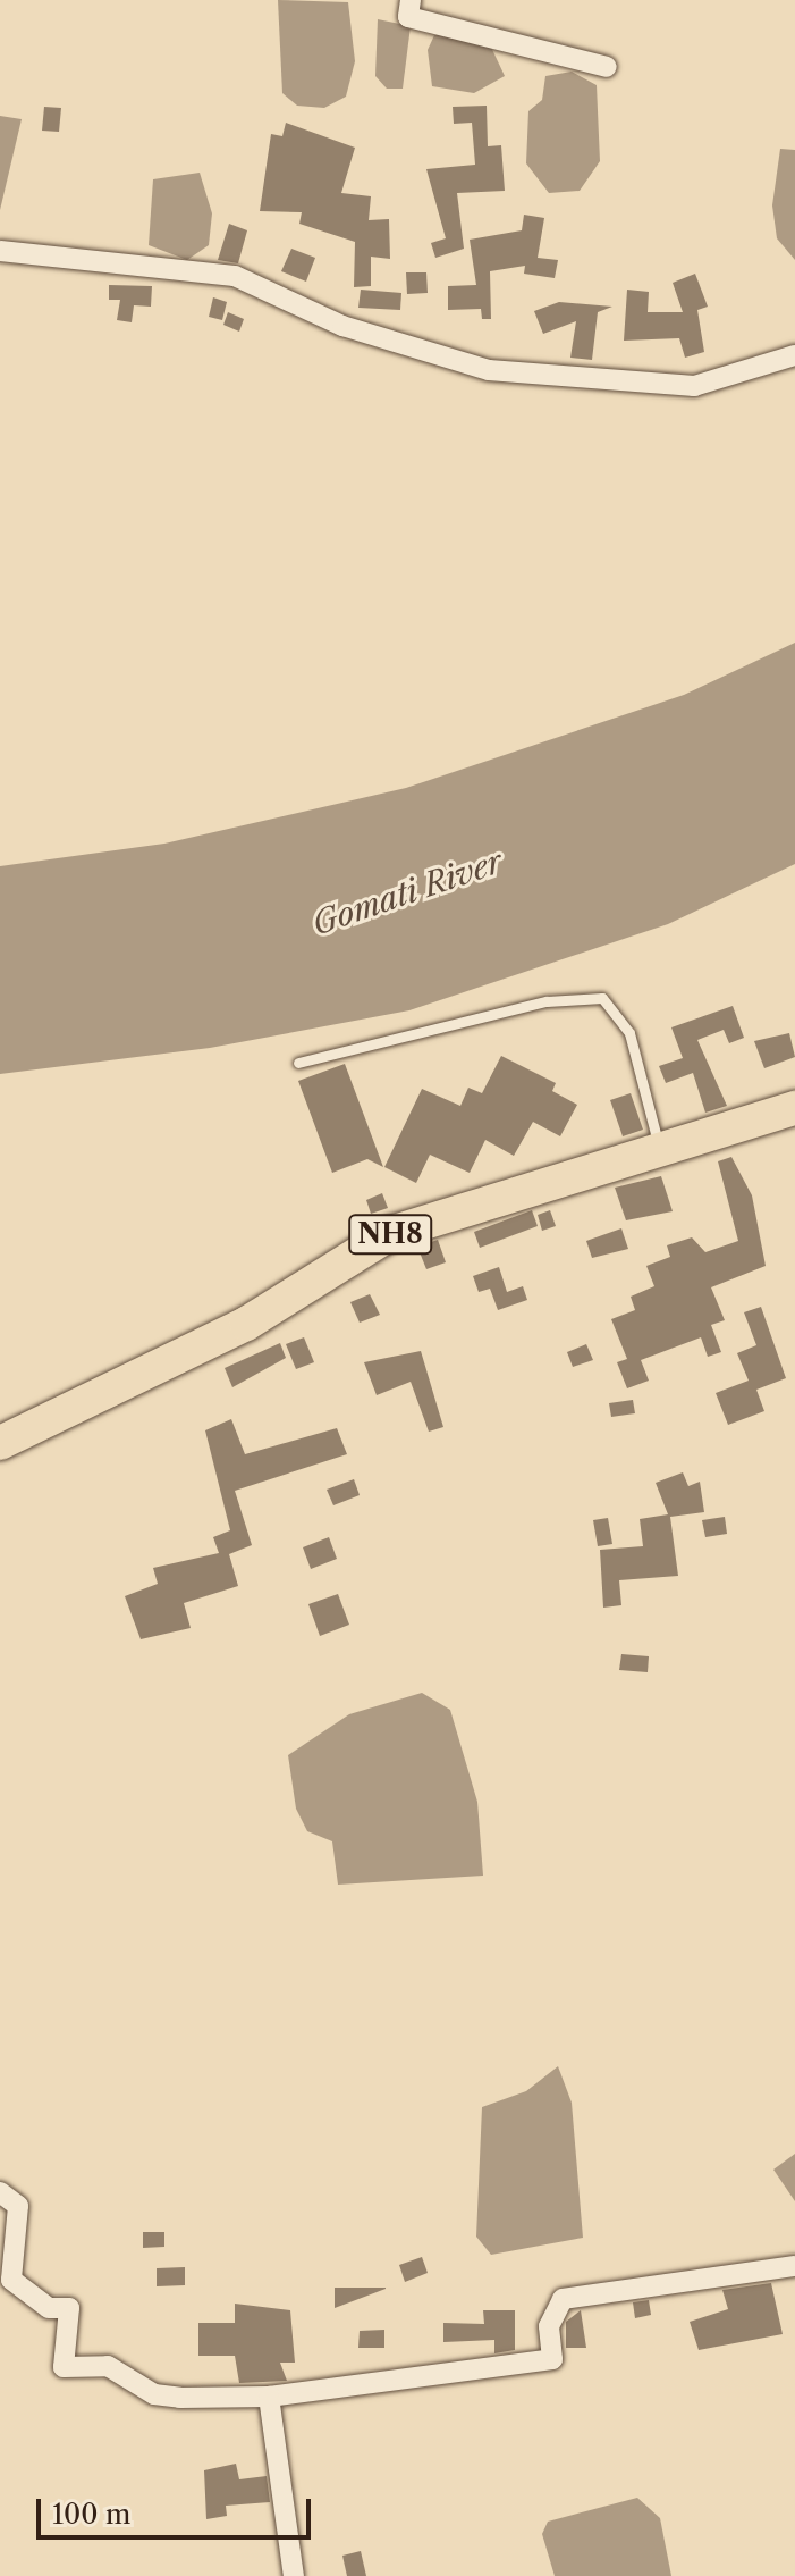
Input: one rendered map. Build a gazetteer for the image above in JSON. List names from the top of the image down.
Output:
{
  "streets": {
    "highway": ["NH8"]
  },
  "water": ["Gomati River"],
  "scale_bar": "100 m"
}
